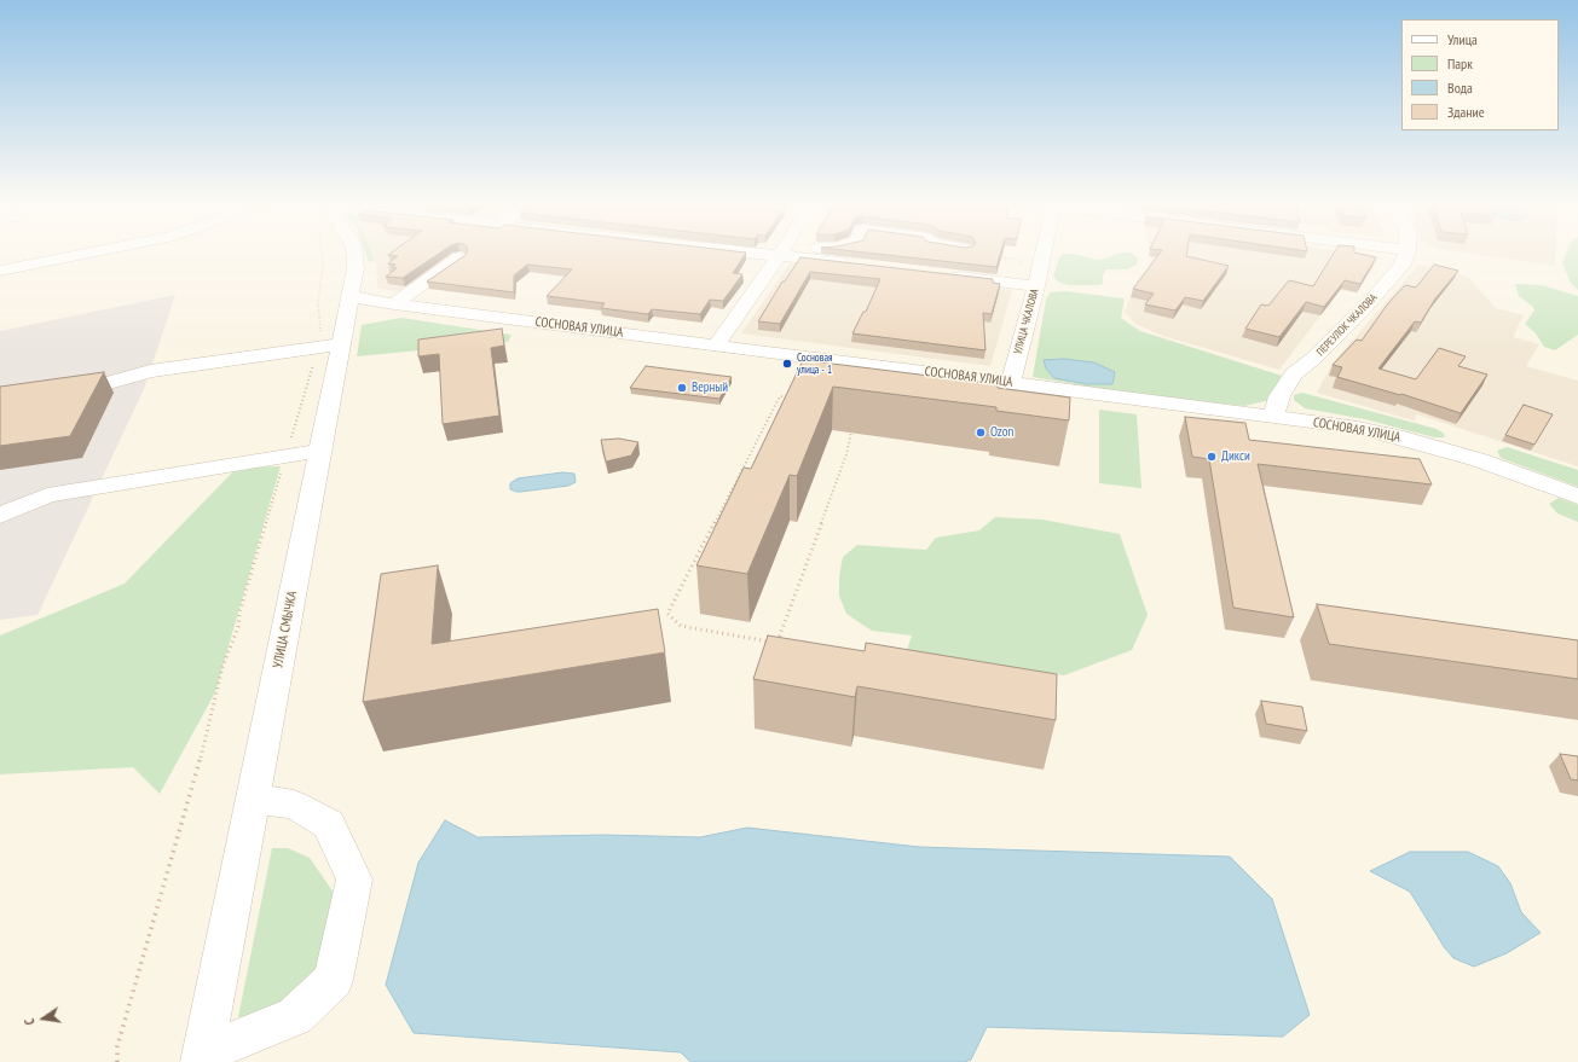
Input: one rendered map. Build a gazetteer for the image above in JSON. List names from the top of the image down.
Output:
{
  "streets": {
    "street": [
      "УЛИЦА ЧКАЛОВА",
      "ПЕРЕУЛОК ЧКАЛОВА",
      "СОСНОВАЯ УЛИЦА",
      "УЛИЦА СМЫЧКА"
    ]
  },
  "crossings": [
    ["УЛИЦА ЧКАЛОВА", "СОСНОВАЯ УЛИЦА"],
    ["ПЕРЕУЛОК ЧКАЛОВА", "СОСНОВАЯ УЛИЦА"],
    ["СОСНОВАЯ УЛИЦА", "УЛИЦА СМЫЧКА"]
  ],
  "places": [
    "Сосновая улица - 1",
    "Верный",
    "Ozon",
    "Дикси"
  ],
  "legend": [
    "Улица",
    "Парк",
    "Вода",
    "Здание"
  ],
  "north": "left"
}
